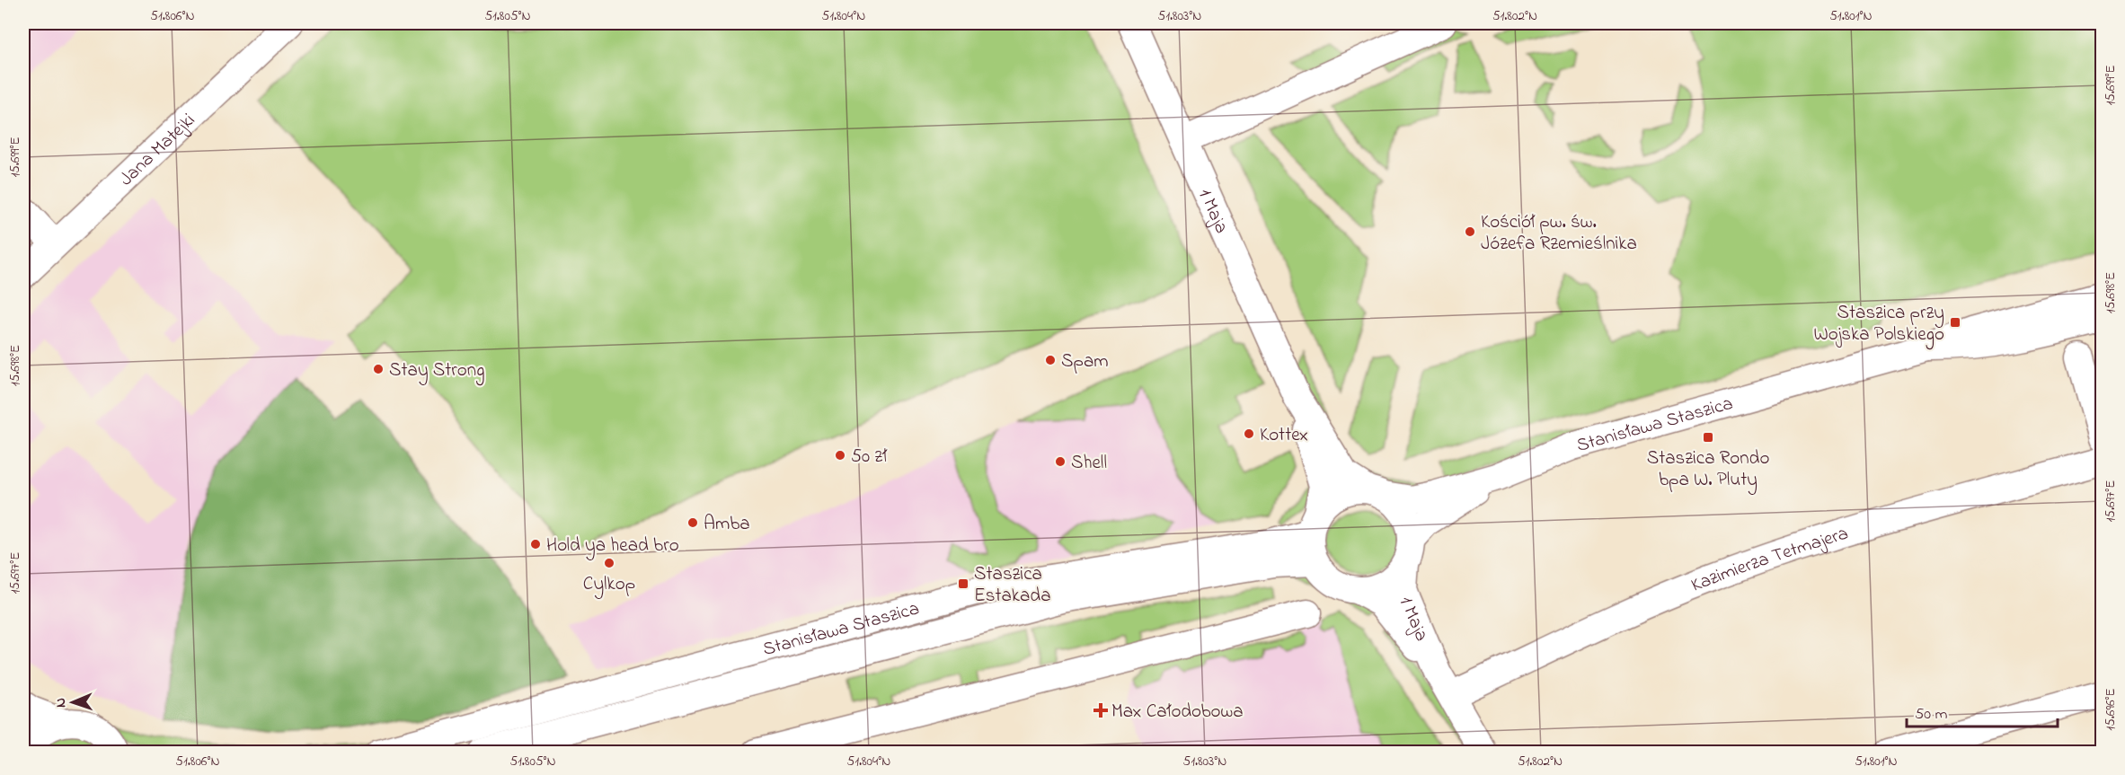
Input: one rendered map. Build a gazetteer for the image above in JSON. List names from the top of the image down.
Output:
{
  "streets": {
    "street": [
      "Jana Matejki",
      "1 Maja",
      "Stanisława Staszica",
      "Kazimierza Tetmajera"
    ]
  },
  "crossings": [
    ["1 Maja", "Stanisława Staszica"],
    ["1 Maja", "Kazimierza Tetmajera"]
  ],
  "places": {
    "other": [
      "Kościół pw. św. Józefa Rzemieślnika",
      "Spam",
      "Stay Strong",
      "Kottex",
      "50 zł",
      "Shell",
      "Amba",
      "Hold ya head bro",
      "Cylkop"
    ],
    "transit": ["Staszica przy Wojska Polskiego", "Staszica Rondo bpa W. Pluty", "Staszica Estakada"],
    "health": ["Max Całodobowa"]
  },
  "scale_bar": "50 m",
  "north": "left",
  "coordinates": [
    "51.806°N",
    "51.805°N",
    "51.804°N",
    "51.803°N",
    "51.802°N",
    "51.801°N",
    "15.699°E",
    "15.698°E",
    "15.697°E",
    "15.696°E"
  ]
}
